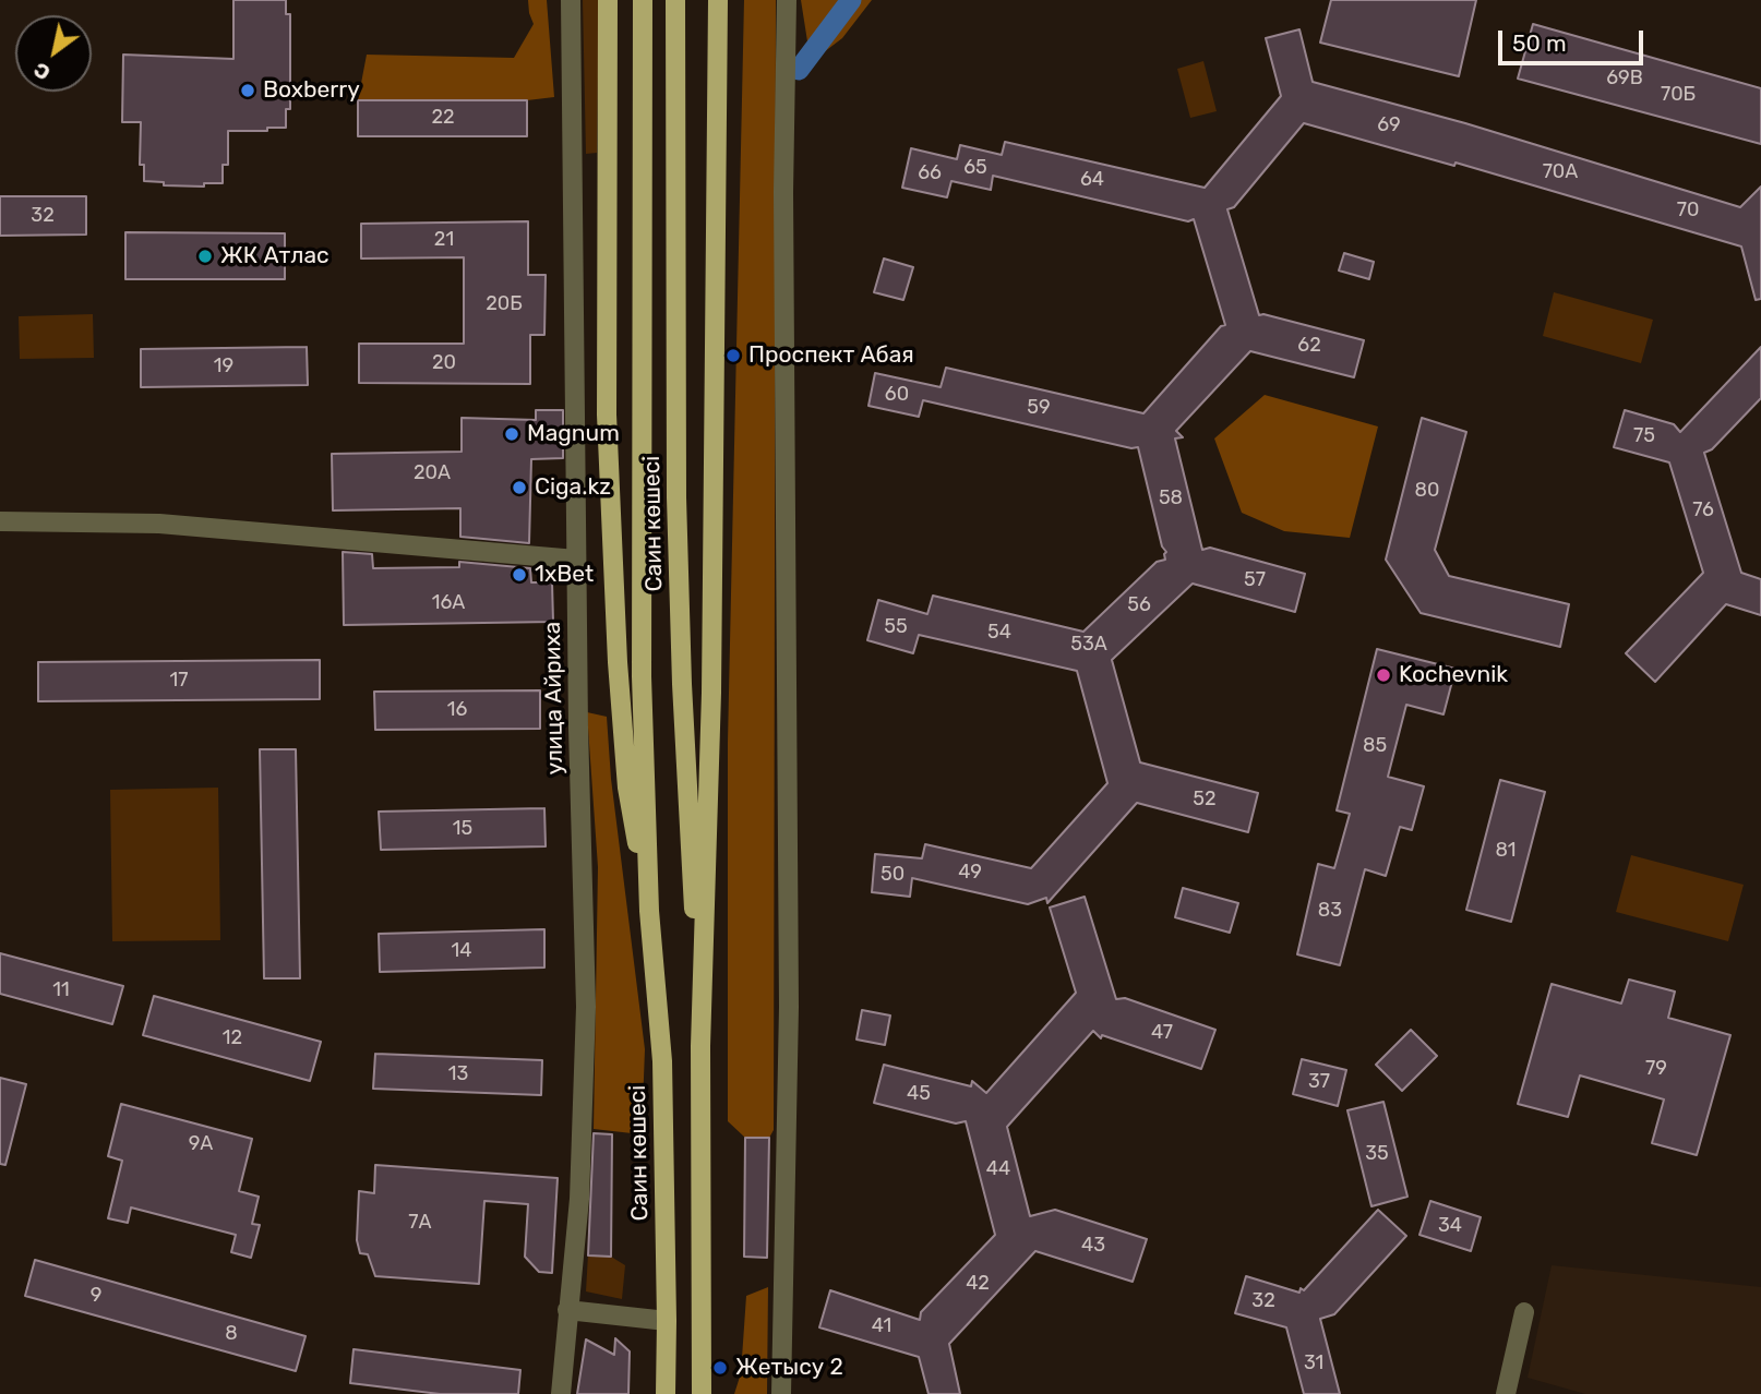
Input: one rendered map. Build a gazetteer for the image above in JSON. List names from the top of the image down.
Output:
{
  "streets": {
    "main road": ["Саин көшесі"],
    "street": ["улица Айриха"]
  },
  "places": [
    "Boxberry",
    "ЖК Атлас",
    "Проспект Абая",
    "Magnum",
    "Ciga.kz",
    "1xBet",
    "Kochevnik",
    "Жетысу 2"
  ],
  "house_numbers": [
    "69В",
    "70Б",
    "22",
    "69",
    "65",
    "70А",
    "66",
    "64",
    "70",
    "32",
    "21",
    "20Б",
    "62",
    "20",
    "19",
    "60",
    "59",
    "75",
    "20А",
    "80",
    "58",
    "76",
    "57",
    "16А",
    "56",
    "55",
    "54",
    "53А",
    "17",
    "16",
    "85",
    "52",
    "15",
    "81",
    "49",
    "50",
    "83",
    "14",
    "11",
    "47",
    "12",
    "79",
    "13",
    "37",
    "45",
    "9А",
    "35",
    "44",
    "7А",
    "34",
    "43",
    "42",
    "9",
    "32",
    "41",
    "8",
    "31"
  ],
  "scale_bar": "50 m",
  "north": "bottom left"
}
